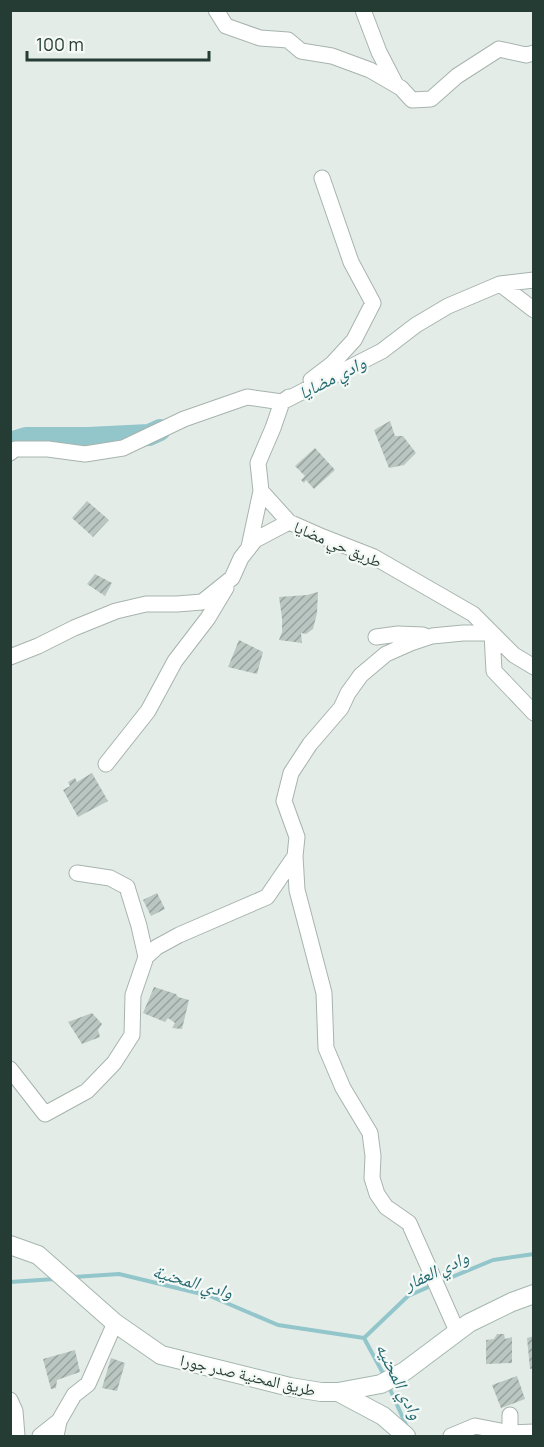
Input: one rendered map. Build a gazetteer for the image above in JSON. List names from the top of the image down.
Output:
{
  "streets": {
    "main road": ["طريق المحنية صدر جورا"],
    "street": ["طريق حي مضايا"]
  },
  "water": [
    "وادي مضايا",
    "وادي العفار",
    "وادي المحنية",
    "وادي المحنيه"
  ],
  "scale_bar": "100 m"
}
